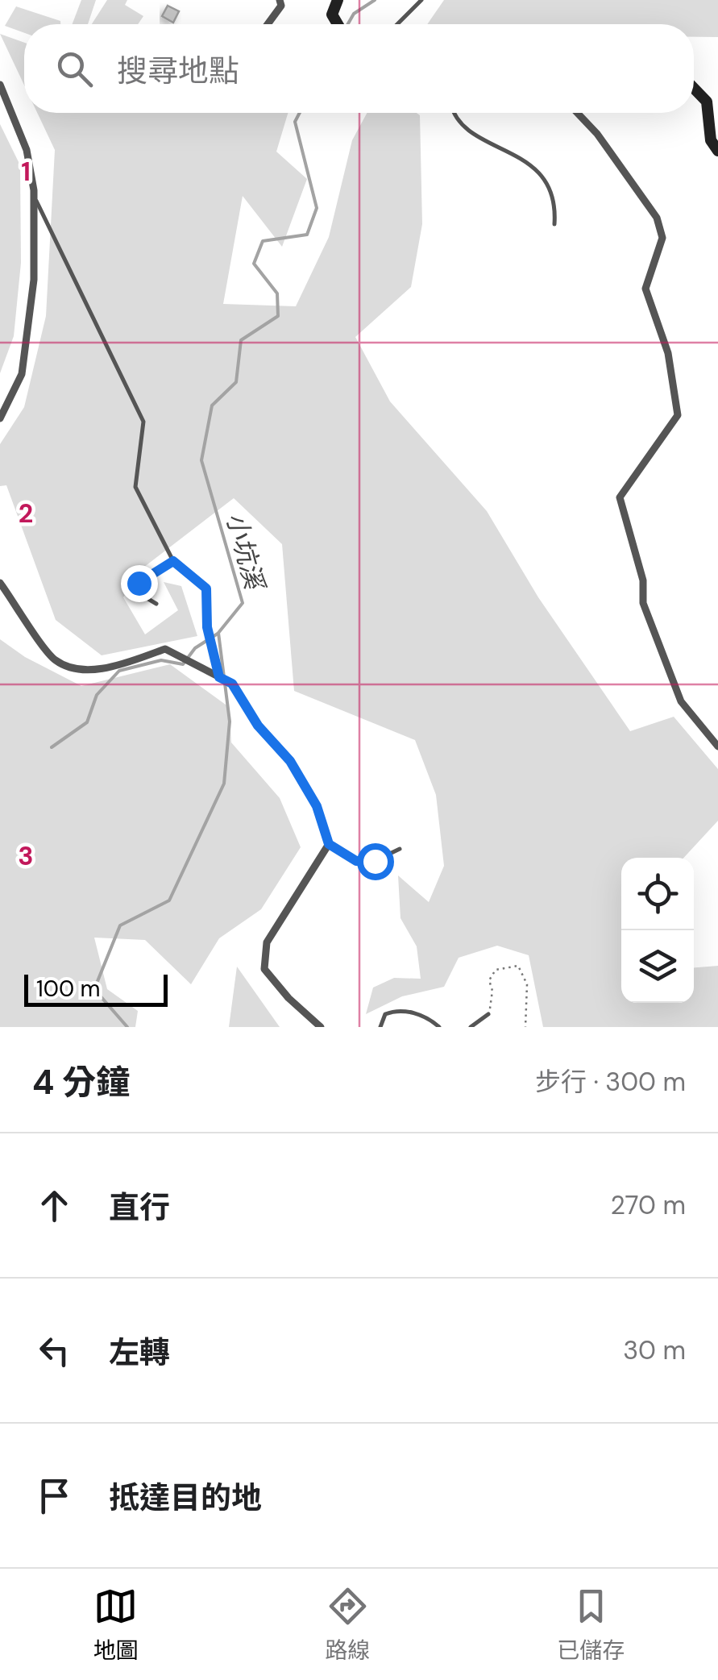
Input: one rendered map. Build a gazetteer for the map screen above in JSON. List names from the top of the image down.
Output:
{
  "water": ["小坑溪"],
  "scale_bar": "100 m",
  "page": {
    "search": "搜尋地點",
    "scale": "100 m",
    "heading": ["4 分鐘", "步行 · 300 m"],
    "list": [
      ["直行", "270 m"],
      ["左轉", "30 m"],
      "抵達目的地"
    ],
    "nav": ["地圖", "路線", "已儲存"]
  },
  "grid": {
    "rows": ["1", "2", "3"]
  }
}
